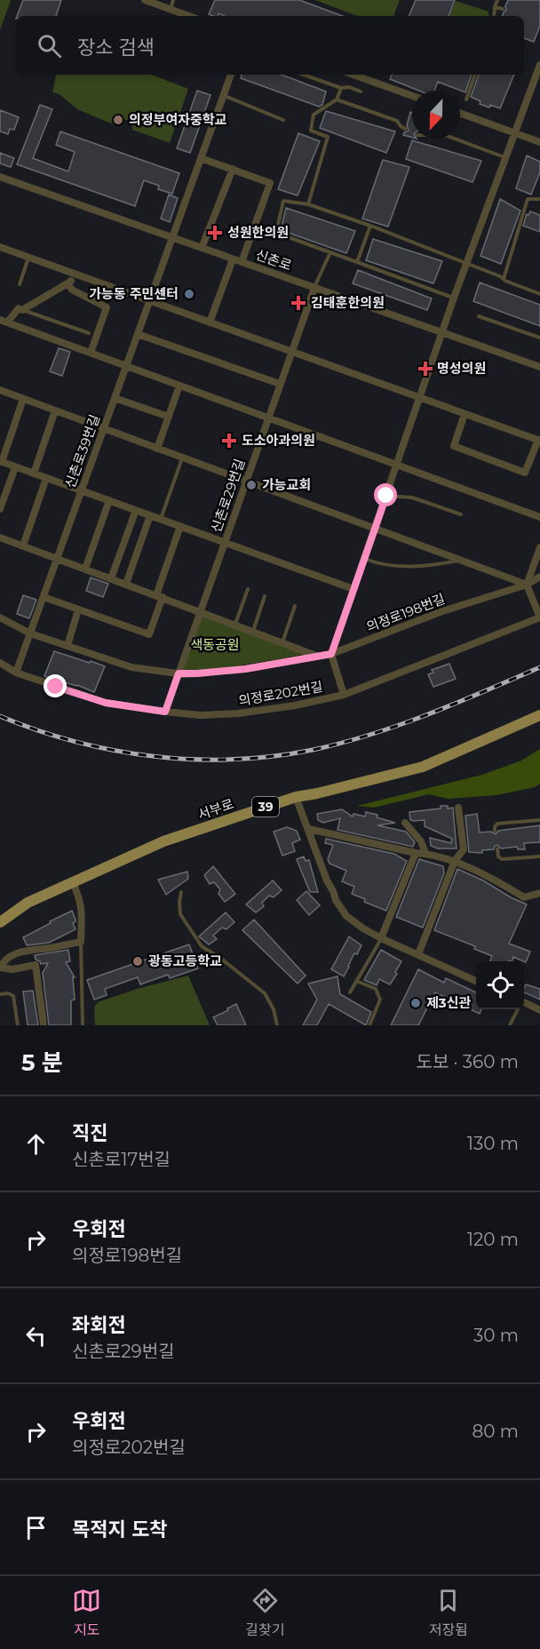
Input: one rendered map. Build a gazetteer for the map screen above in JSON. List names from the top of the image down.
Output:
{
  "streets": {
    "main road": ["39", "서부로"],
    "street": [
      "신촌로",
      "신촌로39번길",
      "신촌로29번길",
      "의정로198번길",
      "의정로202번길"
    ]
  },
  "crossings": [
    ["신촌로", "신촌로39번길"],
    ["신촌로", "신촌로29번길"],
    ["신촌로39번길", "의정로198번길"],
    ["신촌로39번길", "의정로202번길"],
    ["신촌로29번길", "의정로198번길"],
    ["신촌로29번길", "의정로202번길"]
  ],
  "parks": ["색동공원"],
  "places": {
    "other": [
      "의정부여자중학교",
      "가능동 주민센터",
      "가능교회",
      "광동고등학교",
      "제3신관"
    ],
    "health": [
      "성원한의원",
      "김태훈한의원",
      "명성의원",
      "도소아과의원"
    ]
  },
  "north": "bottom",
  "page": {
    "search": "장소 검색",
    "heading": ["5 분", "도보 · 360 m"],
    "list": [
      ["직진", "신촌로17번길", "130 m"],
      ["우회전", "의정로198번길", "120 m"],
      ["좌회전", "신촌로29번길", "30 m"],
      ["우회전", "의정로202번길", "80 m"],
      "목적지 도착"
    ],
    "nav": ["지도", "길찾기", "저장됨"]
  }
}
